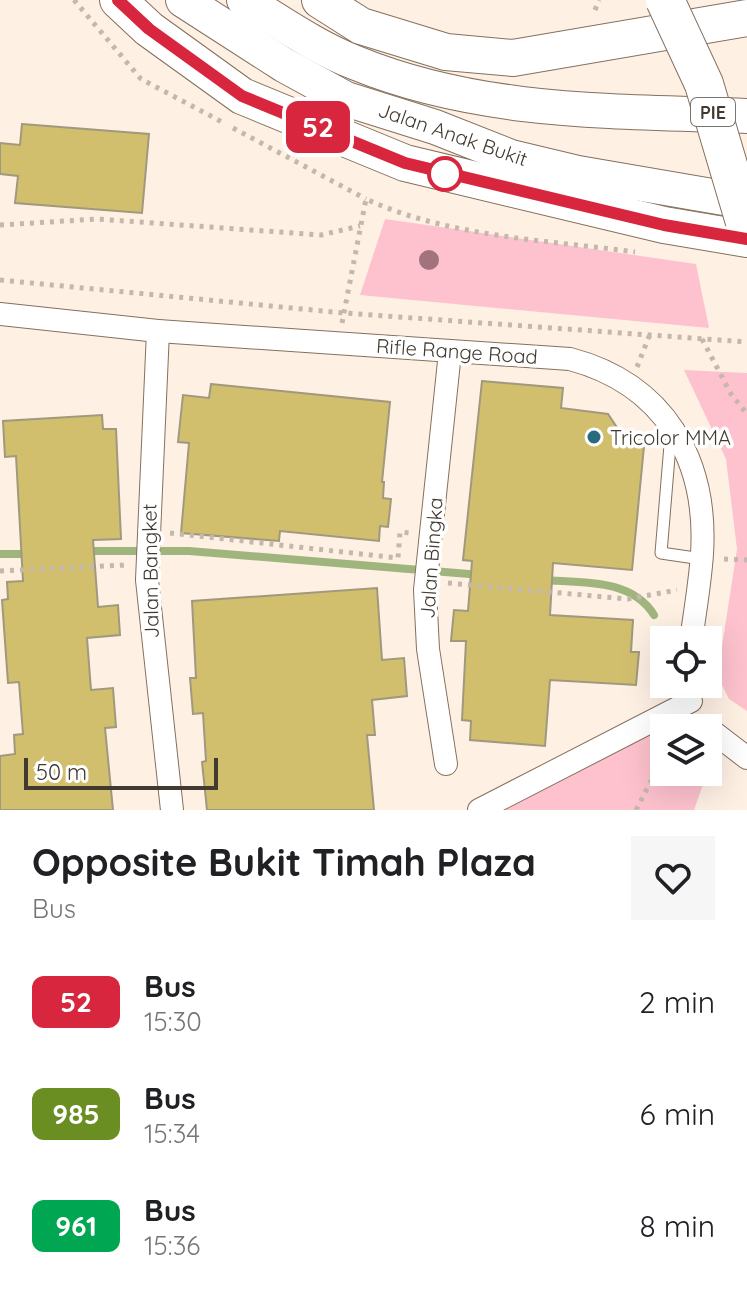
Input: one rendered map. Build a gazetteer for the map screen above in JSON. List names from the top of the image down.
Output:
{
  "streets": {
    "highway": ["PIE", "Jalan Anak Bukit"],
    "street": ["Rifle Range Road", "Jalan Bingka", "Jalan Bangket"]
  },
  "crossings": [
    ["Rifle Range Road", "Jalan Bingka"],
    ["Rifle Range Road", "Jalan Bangket"]
  ],
  "places": ["Tricolor MMA"],
  "lines": ["bus line 52"],
  "scale_bar": "50 m",
  "page": {
    "on_map": "52",
    "scale": "50 m",
    "heading": ["Opposite Bukit Timah Plaza", "Bus"],
    "list": [
      {
        "mark": "52",
        "name": "Bus",
        "note": "15:30",
        "value": "2 min"
      },
      {
        "mark": "985",
        "name": "Bus",
        "note": "15:34",
        "value": "6 min"
      },
      {
        "mark": "961",
        "name": "Bus",
        "note": "15:36",
        "value": "8 min"
      }
    ]
  }
}
